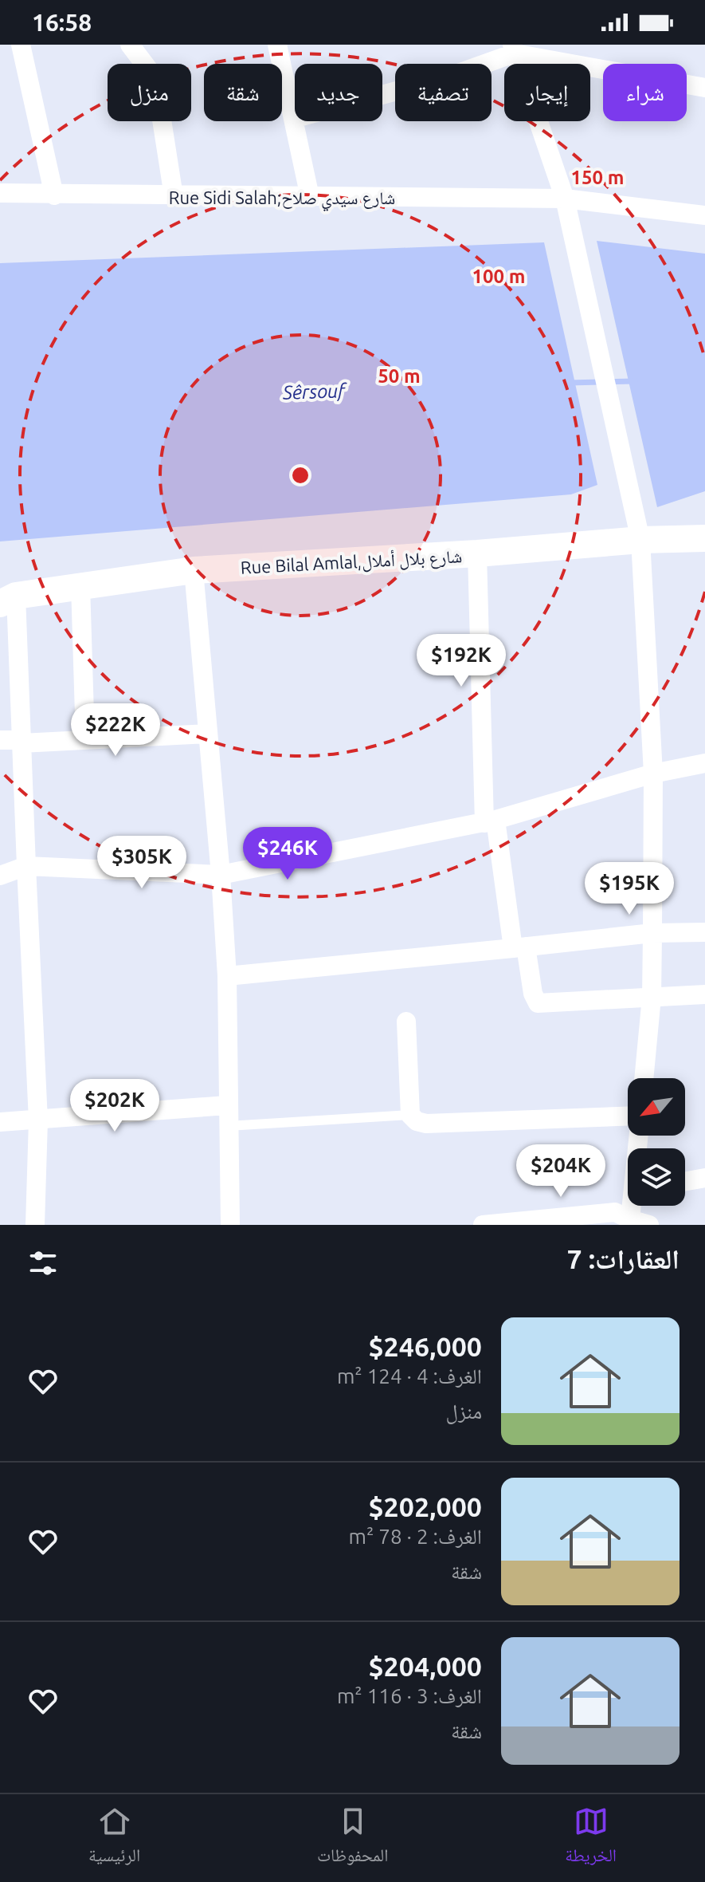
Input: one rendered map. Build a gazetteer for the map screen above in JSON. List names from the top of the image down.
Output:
{
  "streets": {
    "main road": ["Rue Bilal Amlal,شارع بلال أملال"],
    "street": ["Rue Sidi Salah;شارع سيدي صلاح"]
  },
  "water": ["Sêrsouf"],
  "north": "bottom left",
  "page": {
    "status": "16:58",
    "chip": [
      "شراء",
      "إيجار",
      "تصفية",
      "جديد",
      "شقة",
      "منزل"
    ],
    "price": [
      "$192K",
      "$222K",
      "$246K",
      "$305K",
      "$195K",
      "$202K",
      "$204K"
    ],
    "heading": "العقارات: 7",
    "list": [
      {
        "name": "$246,000",
        "note": "الغرف: 4 · 124 m² · منزل"
      },
      {
        "name": "$202,000",
        "note": "الغرف: 2 · 78 m² · شقة"
      },
      {
        "name": "$204,000",
        "note": "الغرف: 3 · 116 m² · شقة"
      }
    ],
    "tabs": ["الخريطة", "المحفوظات", "الرئيسية"]
  },
  "rings": ["150 m", "100 m", "50 m"]
}
